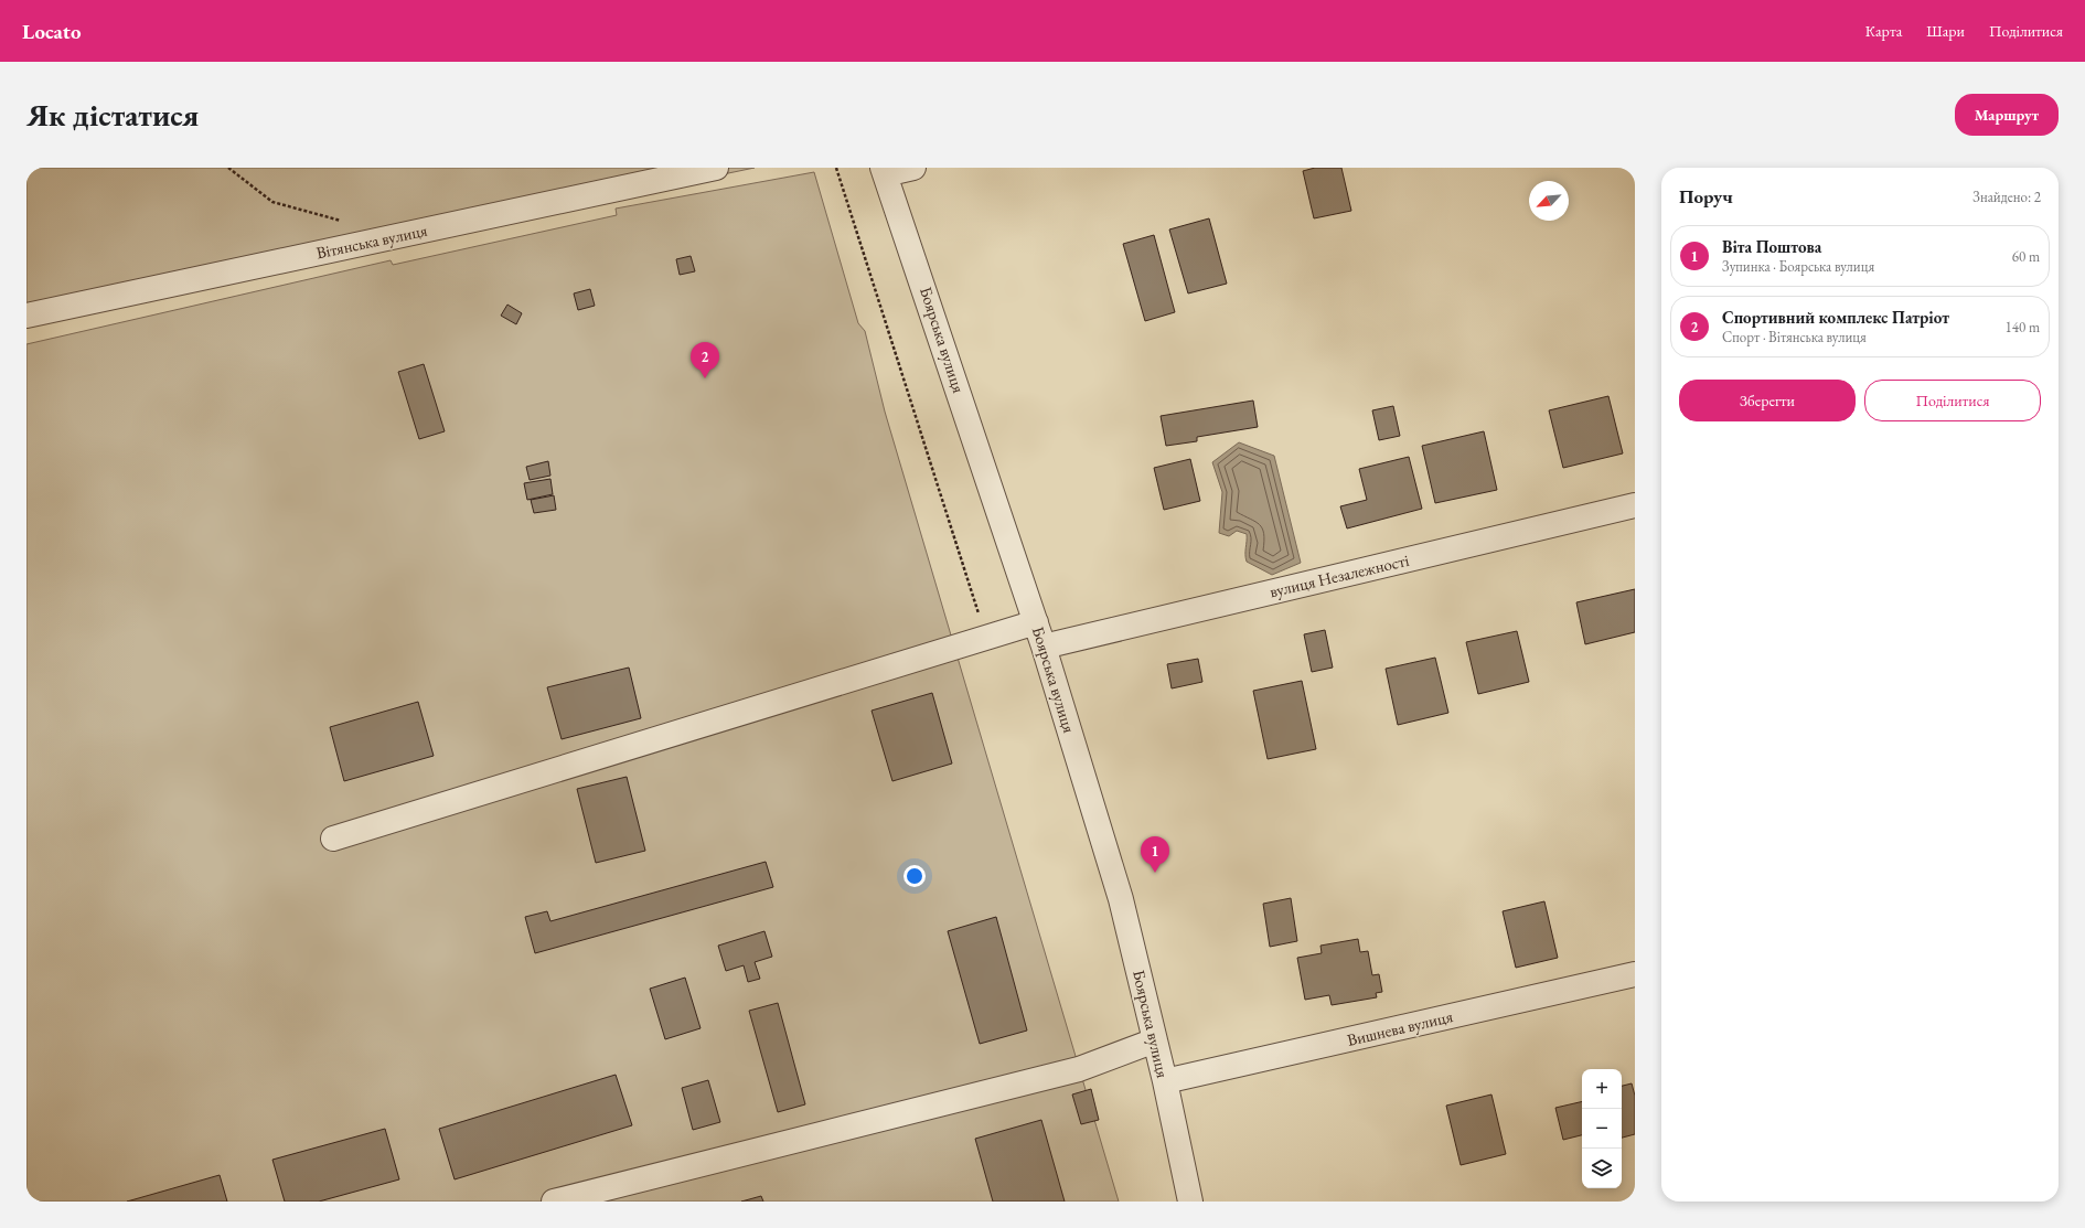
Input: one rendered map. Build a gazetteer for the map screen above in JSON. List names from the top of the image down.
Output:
{
  "streets": {
    "street": [
      "Вітянська вулиця",
      "Боярська вулиця",
      "вулиця Незалежності",
      "Вишнева вулиця"
    ]
  },
  "crossings": [
    ["Боярська вулиця", "вулиця Незалежності"],
    ["Боярська вулиця", "Вишнева вулиця"]
  ],
  "north": "bottom left",
  "page": {
    "header": "Locato",
    "nav": ["Карта", "Шари", "Поділитися"],
    "buttons": [
      "Маршрут",
      ["Зберегти", "Поділитися"]
    ],
    "title": "Як дістатися",
    "heading": ["Поруч", "Знайдено: 2"],
    "list": [
      {
        "mark": "1",
        "name": "Віта Поштова",
        "note": "Зупинка · Боярська вулиця",
        "value": "60 m"
      },
      {
        "mark": "2",
        "name": "Спортивний комплекс Патріот",
        "note": "Спорт · Вітянська вулиця",
        "value": "140 m"
      }
    ],
    "pins": ["2", "1"],
    "map_buttons": ["+", "−"]
  }
}
